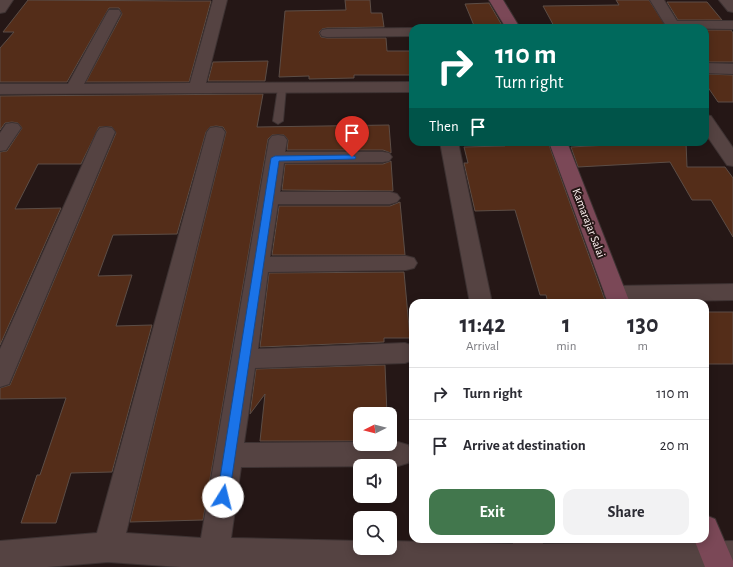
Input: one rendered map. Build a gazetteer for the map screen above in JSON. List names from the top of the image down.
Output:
{
  "streets": {
    "main road": ["Kamarajar Salai"]
  },
  "north": "left",
  "page": {
    "turn": ["110 m", "Turn right"],
    "then": "Then",
    "eta": [
      "11:42",
      "Arrival",
      "1",
      "min",
      "130",
      "m"
    ],
    "list": [
      {
        "name": "Turn right",
        "value": "110 m"
      },
      {
        "name": "Arrive at destination",
        "value": "20 m"
      }
    ],
    "buttons": ["Exit", "Share"]
  }
}
